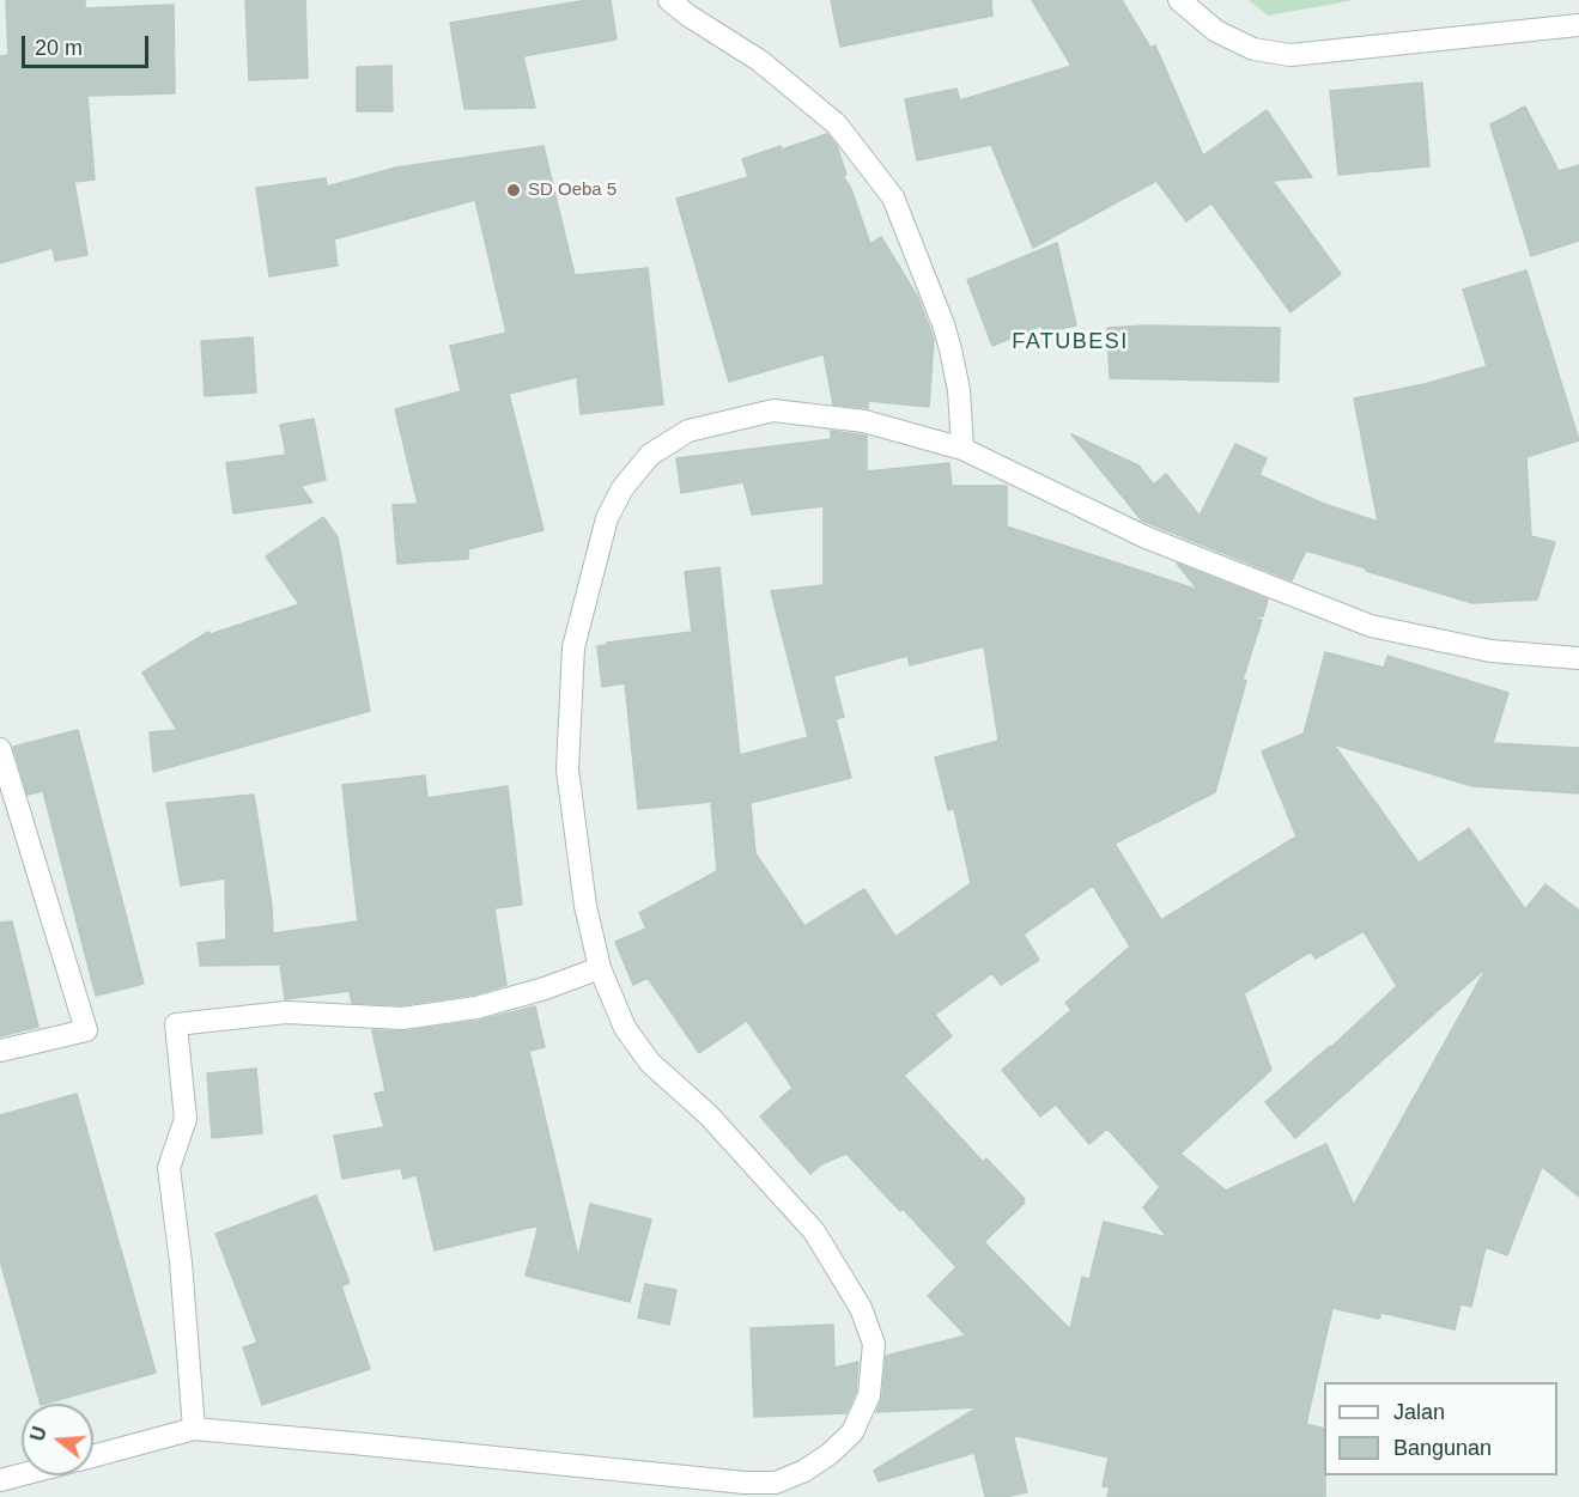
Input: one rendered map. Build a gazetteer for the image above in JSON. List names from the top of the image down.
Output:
{
  "districts": ["FATUBESI"],
  "places": ["SD Oeba 5"],
  "legend": ["Jalan", "Bangunan"],
  "scale_bar": "20 m",
  "north": "left"
}
